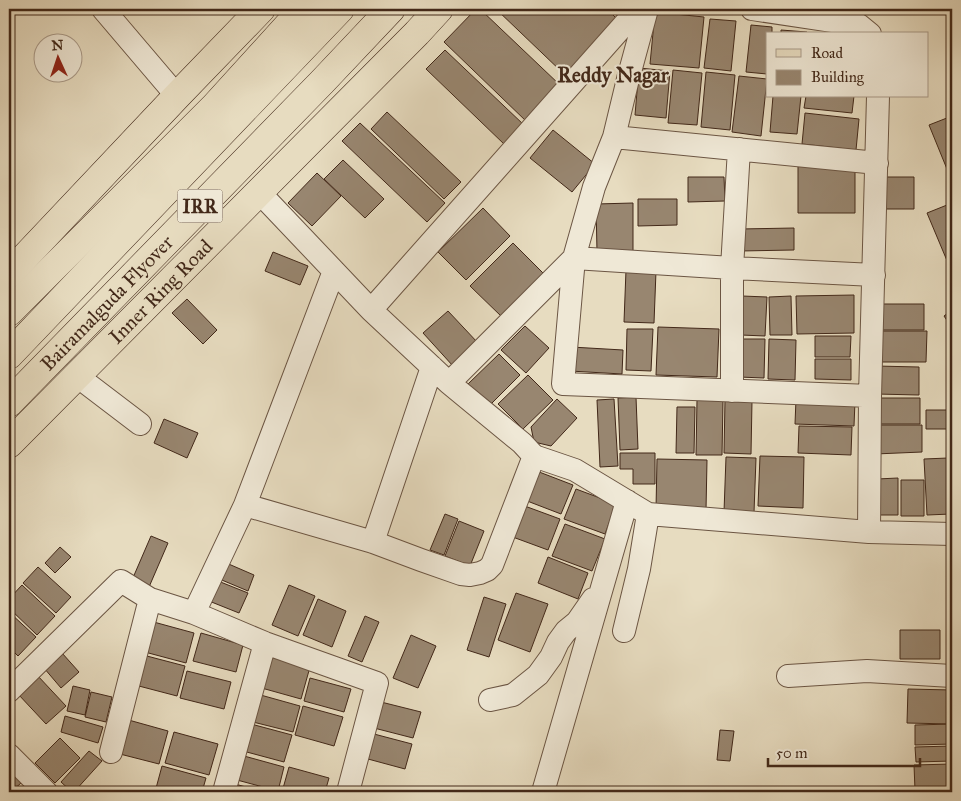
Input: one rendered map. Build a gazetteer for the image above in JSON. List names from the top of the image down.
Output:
{
  "streets": {
    "main road": ["IRR", "Inner Ring Road", "Bairamalguda Flyover"]
  },
  "districts": ["Reddy Nagar"],
  "legend": ["Road", "Building"],
  "scale_bar": "50 m",
  "north": "top"
}
